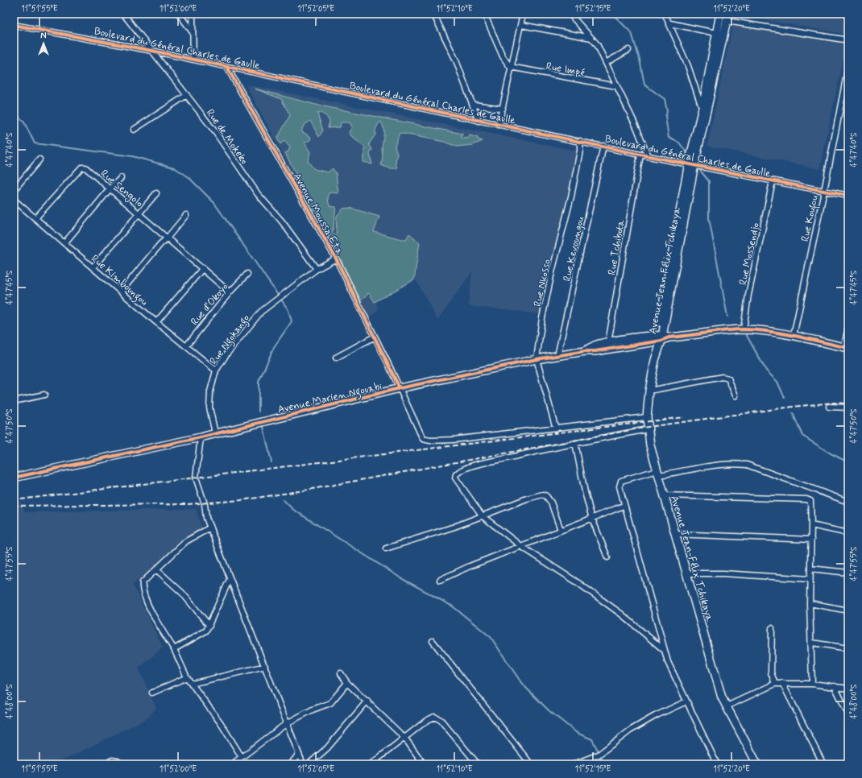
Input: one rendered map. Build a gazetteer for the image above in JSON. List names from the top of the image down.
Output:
{
  "streets": {
    "street": [
      "Boulevard du Général Charles de Gaulle",
      "Rue Impé",
      "Rue de Mokeko",
      "Rue Sengolo",
      "Avenue Moussa Eta",
      "Rue Koufou",
      "Rue Tchibota",
      "Rue Kevoungou",
      "Rue Mossendjo",
      "Avenue Jean Félix Tchikaya",
      "Rue Kimboungou",
      "Rue Nkosso",
      "Rue d'Okoyo",
      "Rue Ngokango",
      "Avenue Marien Ngouabi",
      "Avenue Jean-Félix Tchikaya"
    ]
  },
  "crossings": [
    ["Boulevard du Général Charles de Gaulle", "Rue de Mokeko"],
    ["Boulevard du Général Charles de Gaulle", "Avenue Moussa Eta"],
    ["Boulevard du Général Charles de Gaulle", "Rue Koufou"],
    ["Boulevard du Général Charles de Gaulle", "Rue Tchibota"],
    ["Boulevard du Général Charles de Gaulle", "Rue Kevoungou"],
    ["Boulevard du Général Charles de Gaulle", "Rue Mossendjo"],
    ["Boulevard du Général Charles de Gaulle", "Avenue Jean Félix Tchikaya"],
    ["Boulevard du Général Charles de Gaulle", "Rue Nkosso"],
    ["Rue de Mokeko", "Rue Ngokango"],
    ["Rue Sengolo", "Rue Kimboungou"],
    ["Rue Sengolo", "Rue d'Okoyo"],
    ["Avenue Moussa Eta", "Rue Nkosso"],
    ["Avenue Moussa Eta", "Rue Ngokango"],
    ["Avenue Moussa Eta", "Avenue Marien Ngouabi"],
    ["Avenue Moussa Eta", "Avenue Jean-Félix Tchikaya"],
    ["Rue Koufou", "Avenue Marien Ngouabi"],
    ["Rue Tchibota", "Avenue Marien Ngouabi"],
    ["Rue Kevoungou", "Avenue Marien Ngouabi"],
    ["Rue Mossendjo", "Avenue Marien Ngouabi"],
    ["Avenue Jean Félix Tchikaya", "Avenue Marien Ngouabi"],
    ["Avenue Jean Félix Tchikaya", "Avenue Jean-Félix Tchikaya"],
    ["Rue Kimboungou", "Rue d'Okoyo"],
    ["Rue Kimboungou", "Rue Ngokango"],
    ["Rue Nkosso", "Avenue Marien Ngouabi"],
    ["Rue Ngokango", "Avenue Marien Ngouabi"],
    ["Avenue Marien Ngouabi", "Avenue Jean-Félix Tchikaya"]
  ],
  "north": "top",
  "coordinates": [
    "11°51'55\"E",
    "11°52'00\"E",
    "11°52'05\"E",
    "11°52'10\"E",
    "11°52'15\"E",
    "11°52'20\"E",
    "4°47'40\"S",
    "4°47'45\"S",
    "4°47'50\"S",
    "4°47'55\"S",
    "4°48'00\"S"
  ]
}
